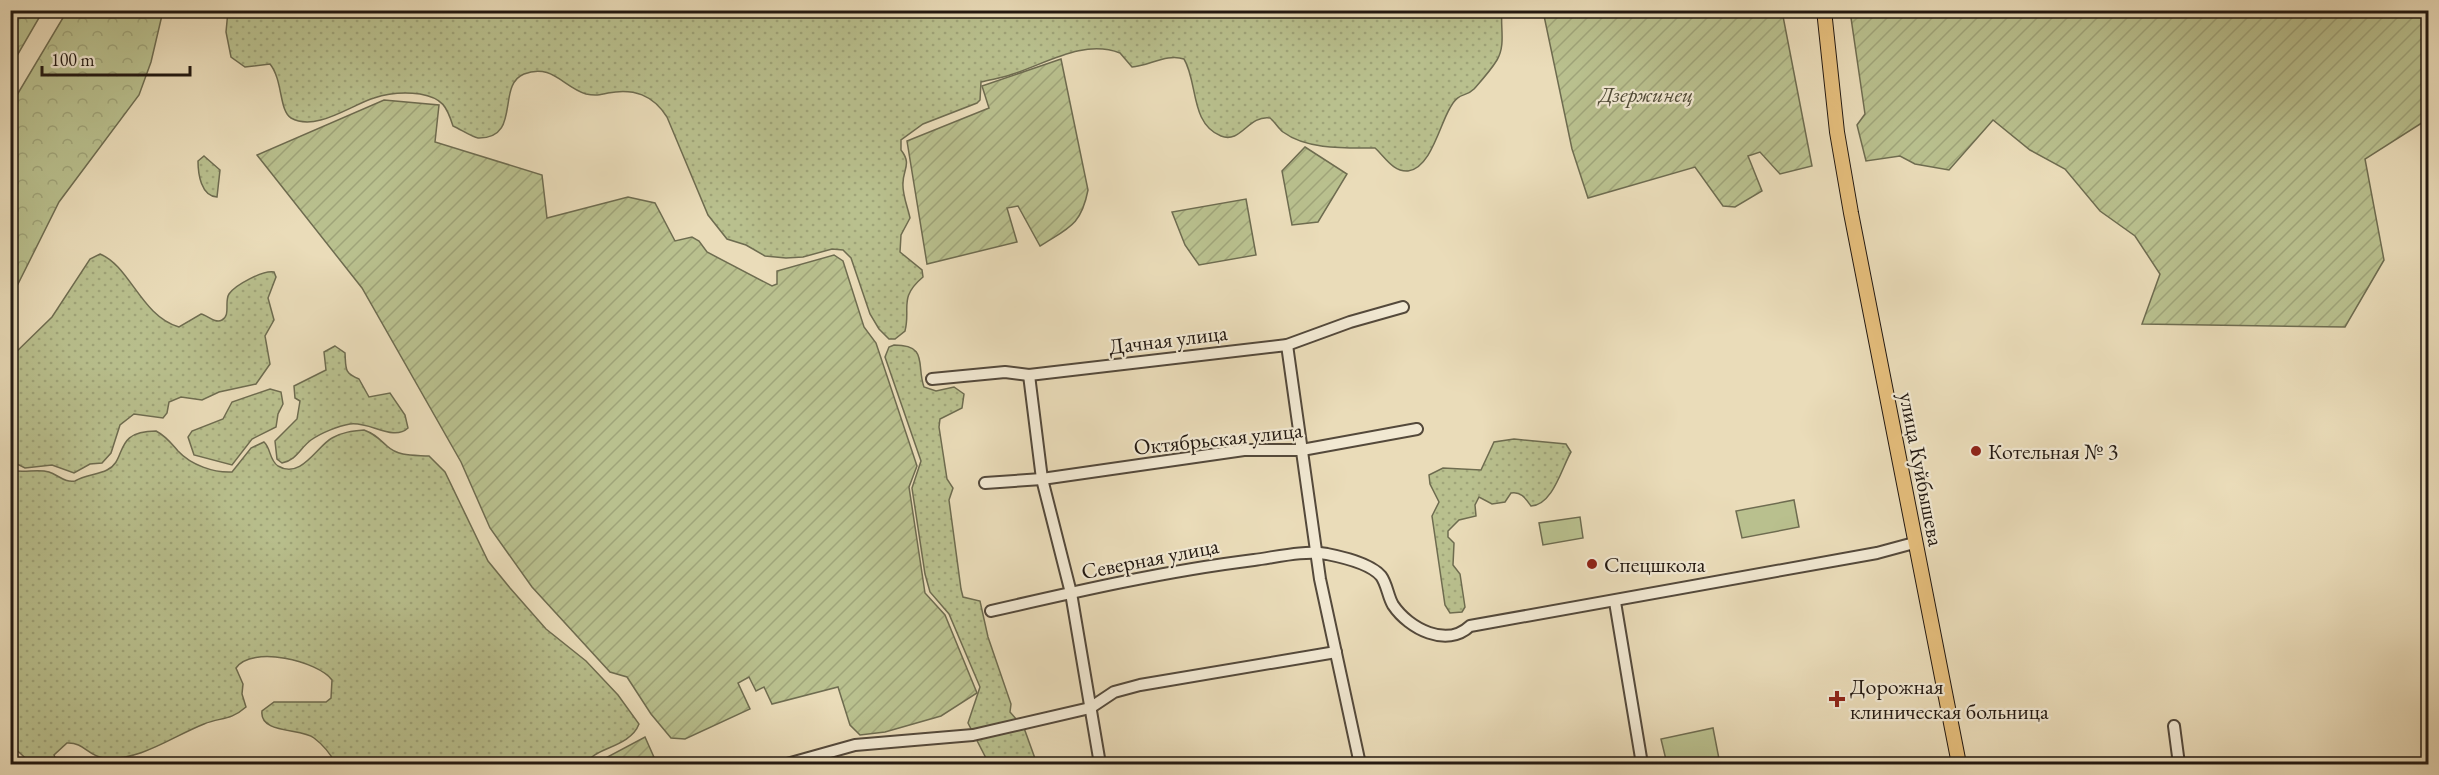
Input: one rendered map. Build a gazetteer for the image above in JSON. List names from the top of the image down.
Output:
{
  "streets": {
    "main road": ["улица Куйбышева"],
    "street": ["Дачная улица", "Октябрьская улица", "Северная улица"]
  },
  "parks": ["Дзержинец"],
  "places": {
    "other": ["Котельная № 3", "Спецшкола"],
    "health": ["Дорожная клиническая больница"]
  },
  "scale_bar": "100 m"
}
